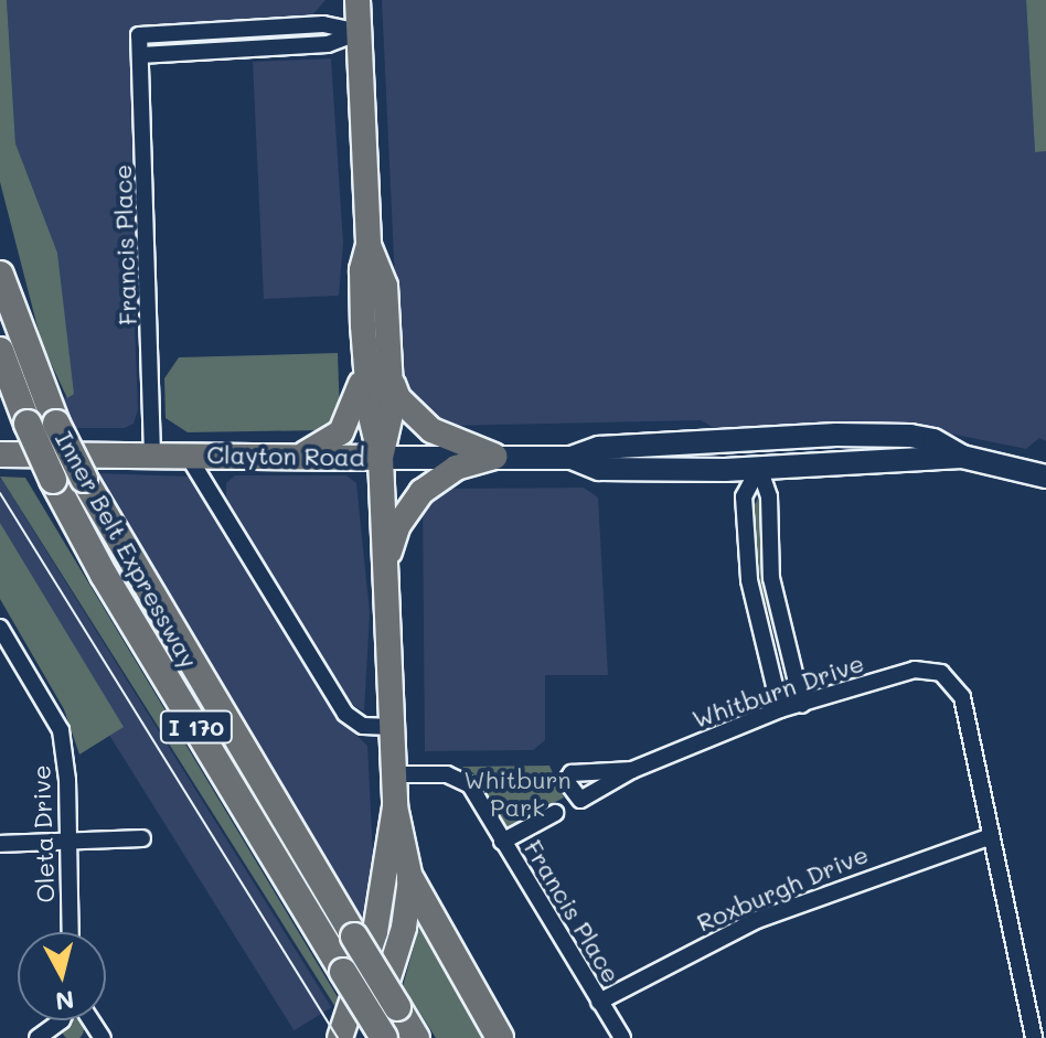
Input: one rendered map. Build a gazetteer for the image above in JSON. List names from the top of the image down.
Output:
{
  "streets": {
    "highway": ["Inner Belt Expressway", "I 170"],
    "main road": ["Clayton Road"],
    "street": [
      "Francis Place",
      "Whitburn Drive",
      "Oleta Drive",
      "Roxburgh Drive"
    ]
  },
  "crossings": [
    ["Francis Place", "Clayton Road"],
    ["Francis Place", "Roxburgh Drive"],
    ["Whitburn Drive", "Roxburgh Drive"]
  ],
  "parks": ["Whitburn Park"],
  "north": "bottom"
}
